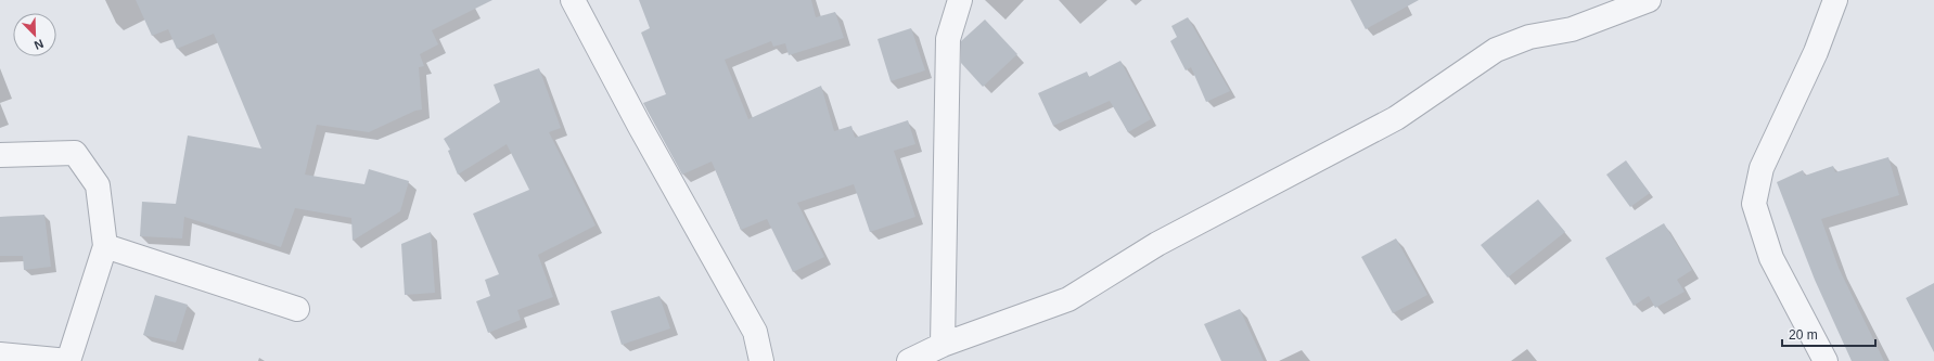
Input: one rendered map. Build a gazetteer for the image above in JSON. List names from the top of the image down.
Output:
{
  "scale_bar": "20 m",
  "north": "bottom right"
}
